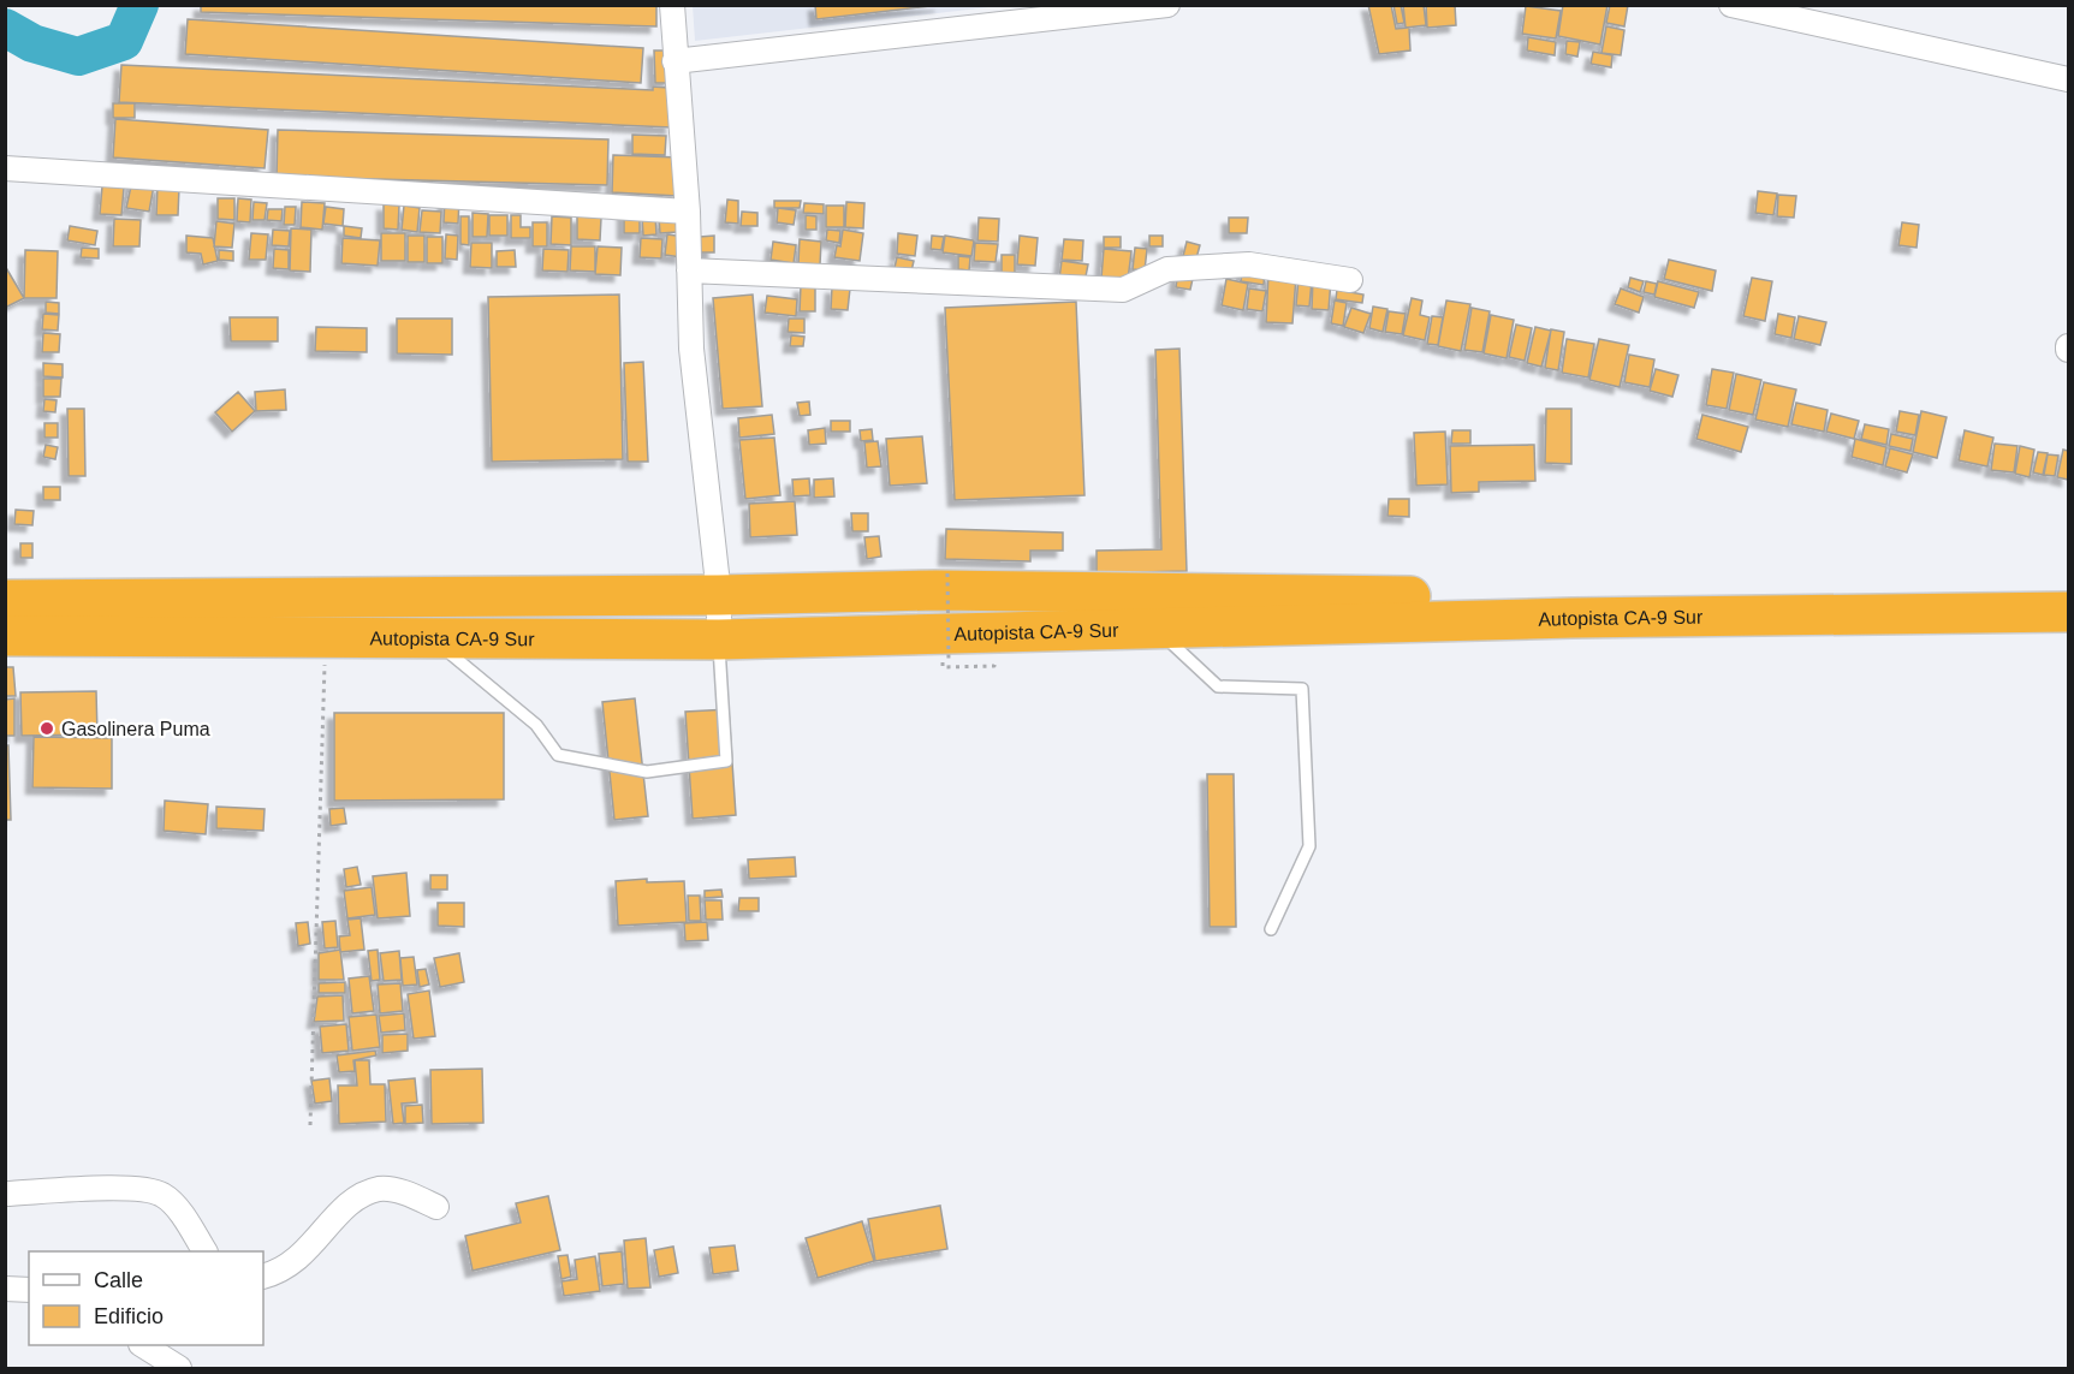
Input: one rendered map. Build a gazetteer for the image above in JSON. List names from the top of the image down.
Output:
{
  "streets": {
    "highway": ["Autopista CA-9 Sur"]
  },
  "places": ["Gasolinera Puma"],
  "legend": ["Calle", "Edificio"]
}
